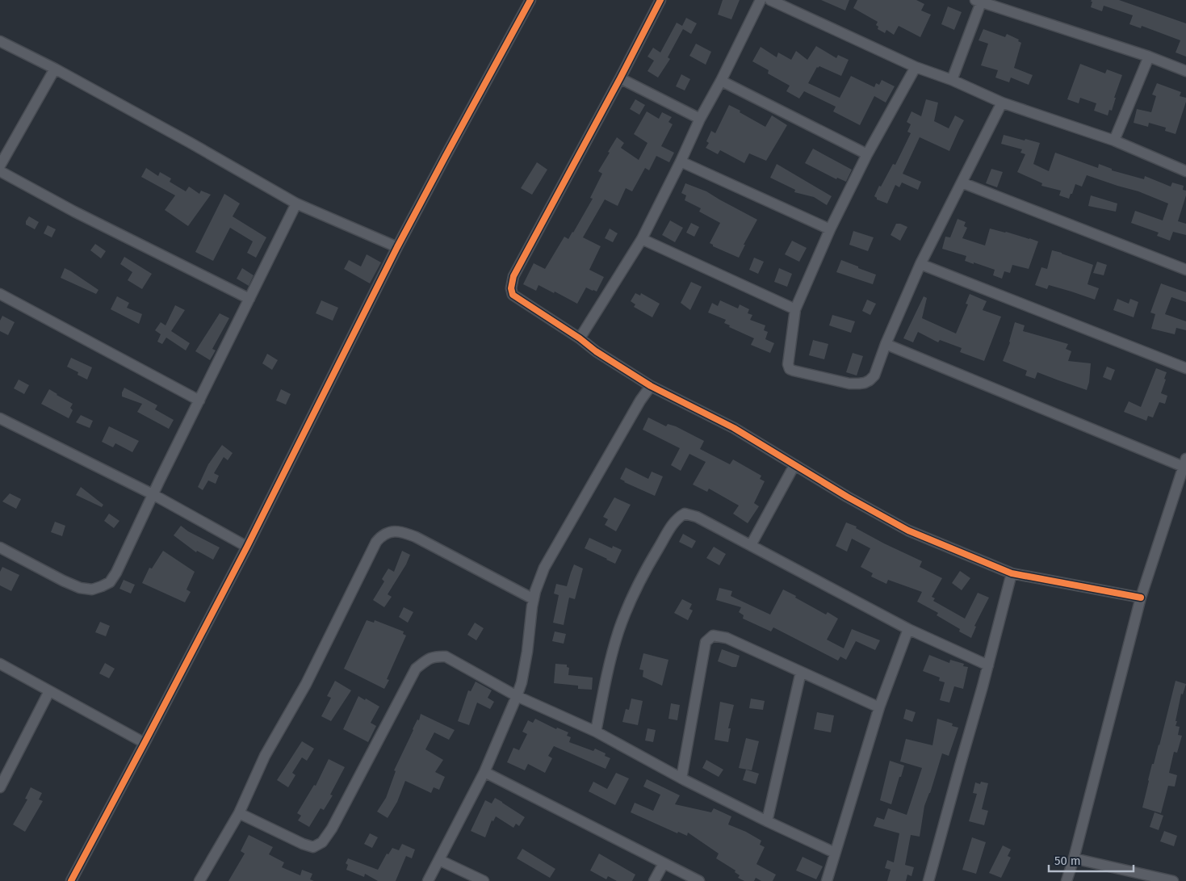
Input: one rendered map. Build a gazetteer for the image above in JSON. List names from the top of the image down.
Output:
{
  "scale_bar": "50 m"
}
